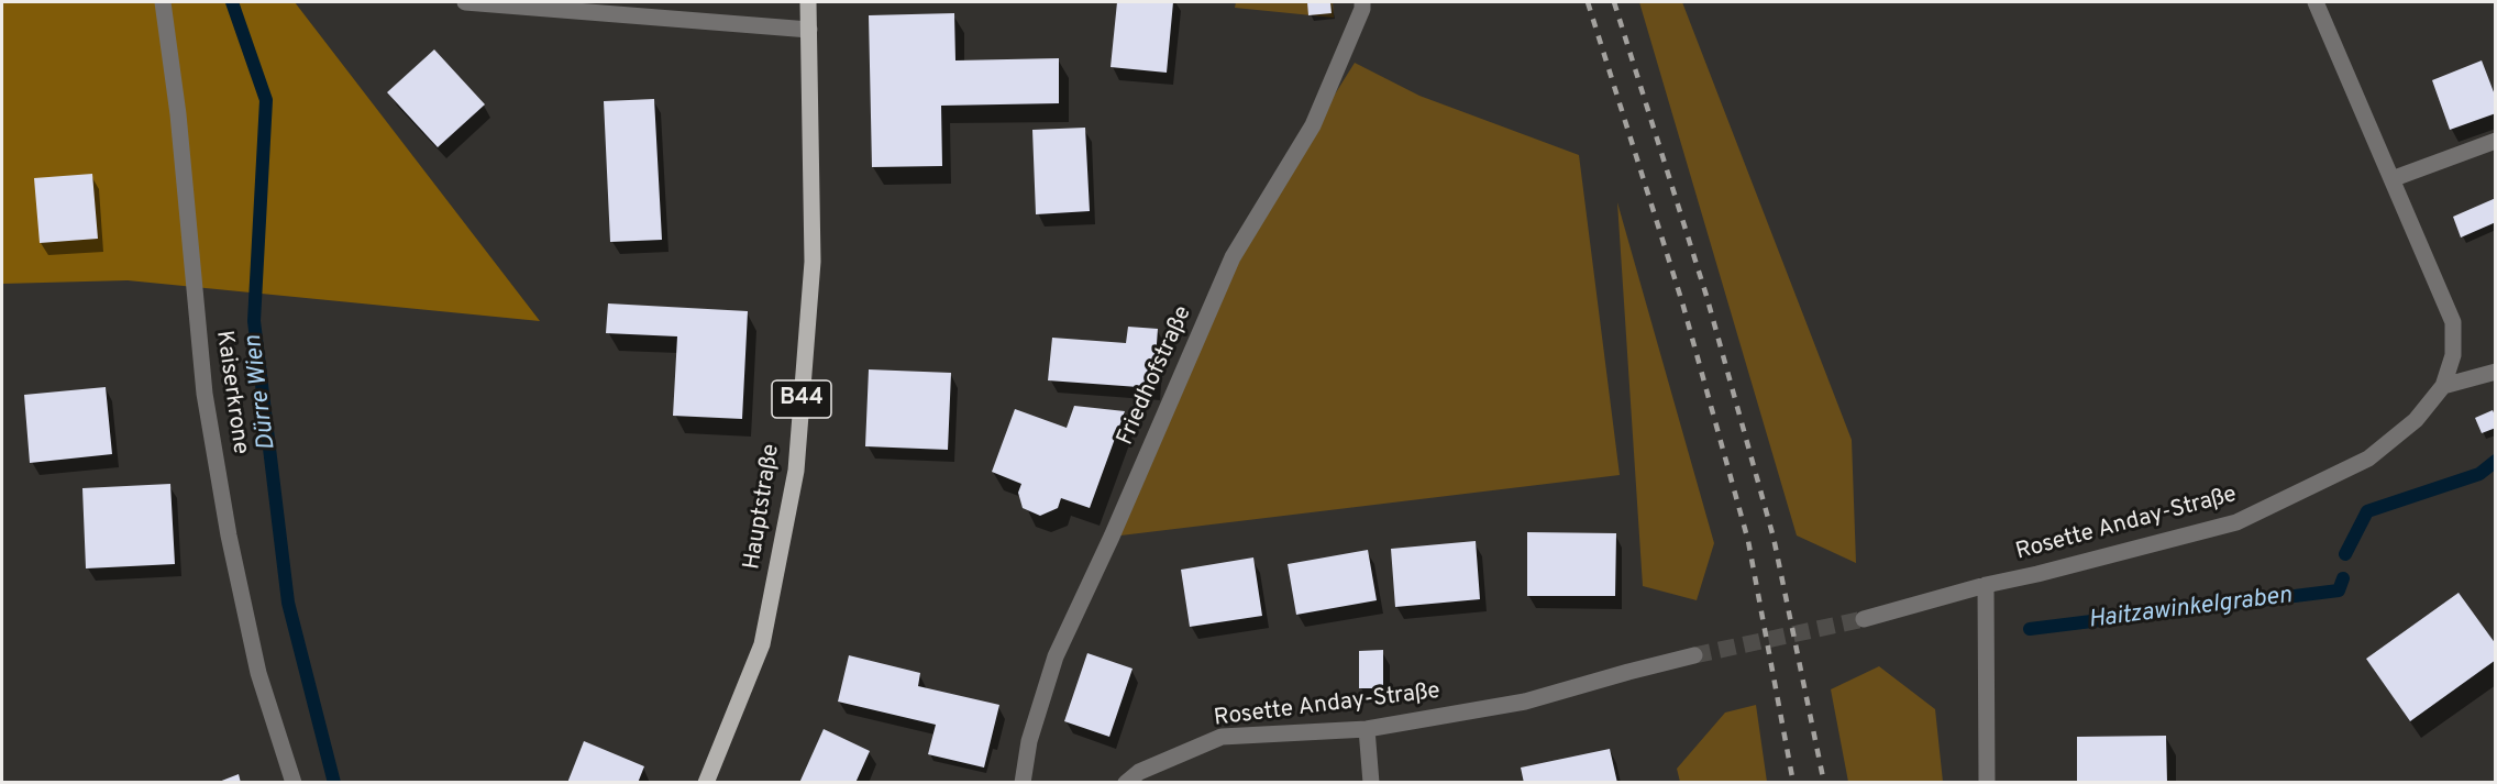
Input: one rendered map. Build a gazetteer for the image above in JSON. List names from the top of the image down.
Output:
{
  "streets": {
    "main road": ["B44", "Hauptstraße"],
    "street": ["Friedhofstraße", "Kaiserkrone", "Rosette Anday-Straße"]
  },
  "water": ["Dürre Wien", "Haitzawinkelgraben"]
}
